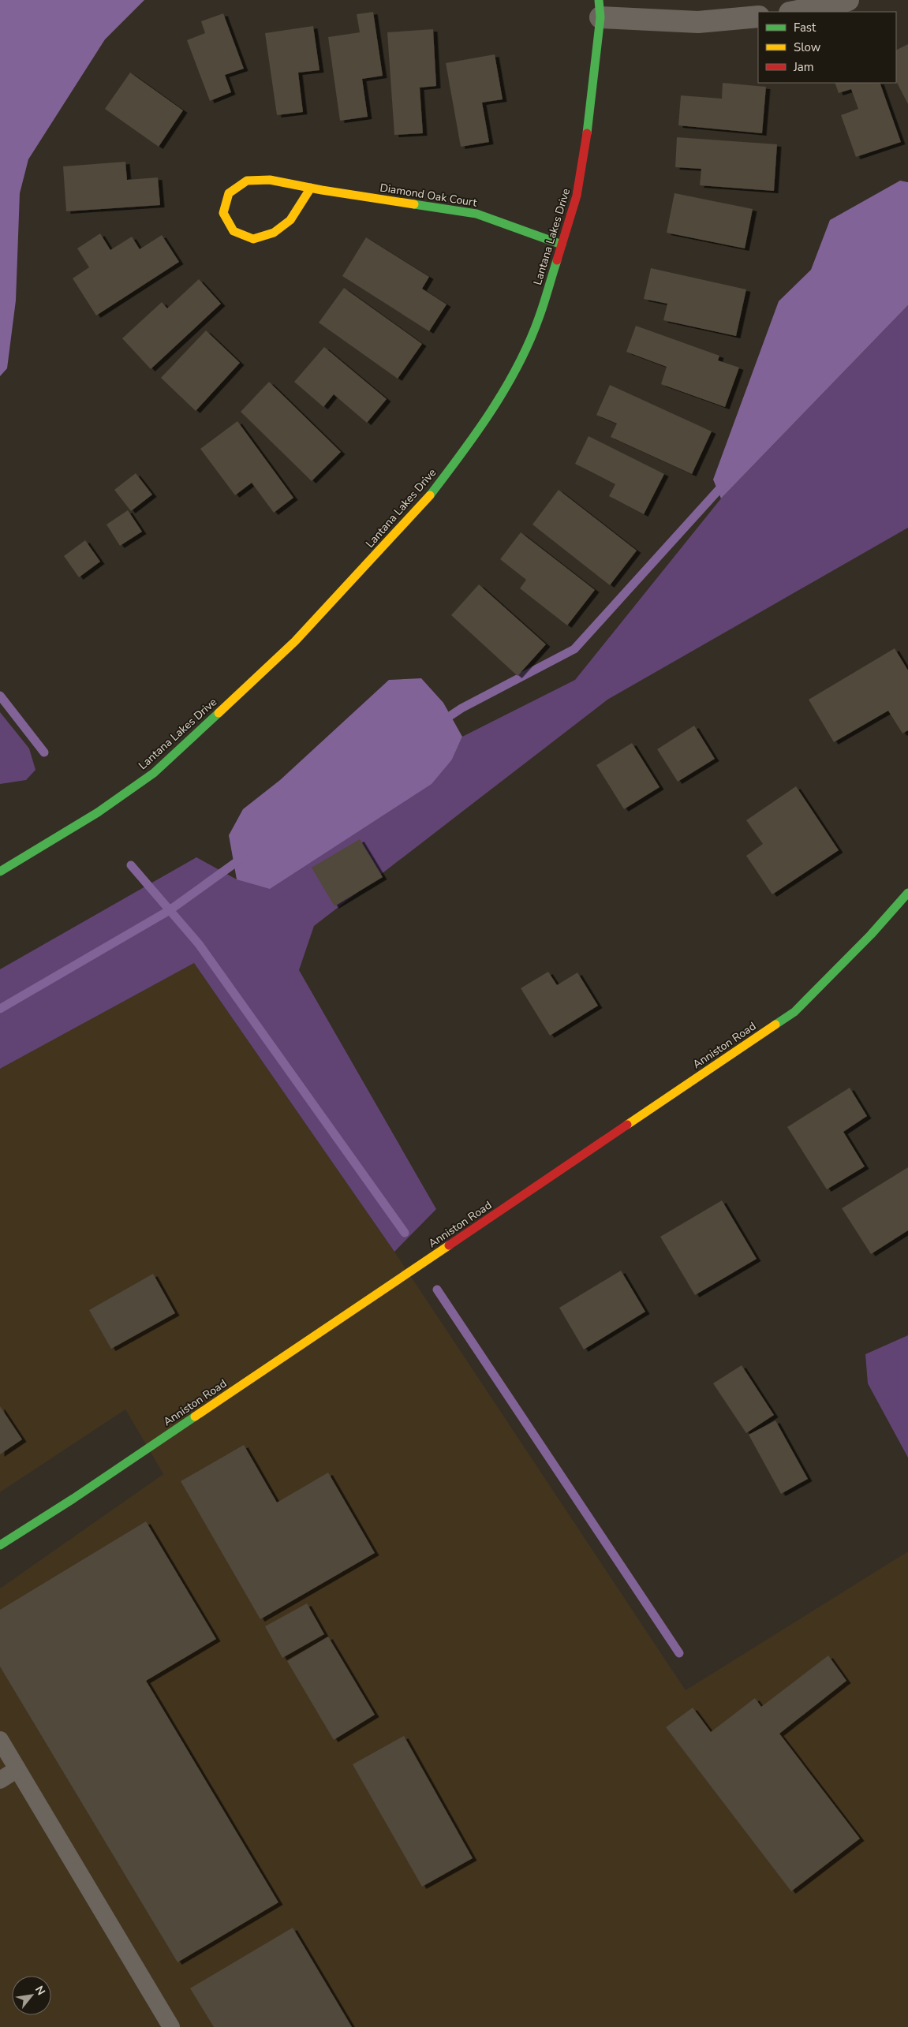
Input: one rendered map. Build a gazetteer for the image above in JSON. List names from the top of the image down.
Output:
{
  "streets": {
    "street": ["Diamond Oak Court", "Lantana Lakes Drive", "Anniston Road"]
  },
  "crossings": [
    ["Diamond Oak Court", "Lantana Lakes Drive"]
  ],
  "legend": ["Fast", "Slow", "Jam"],
  "north": "top right"
}
